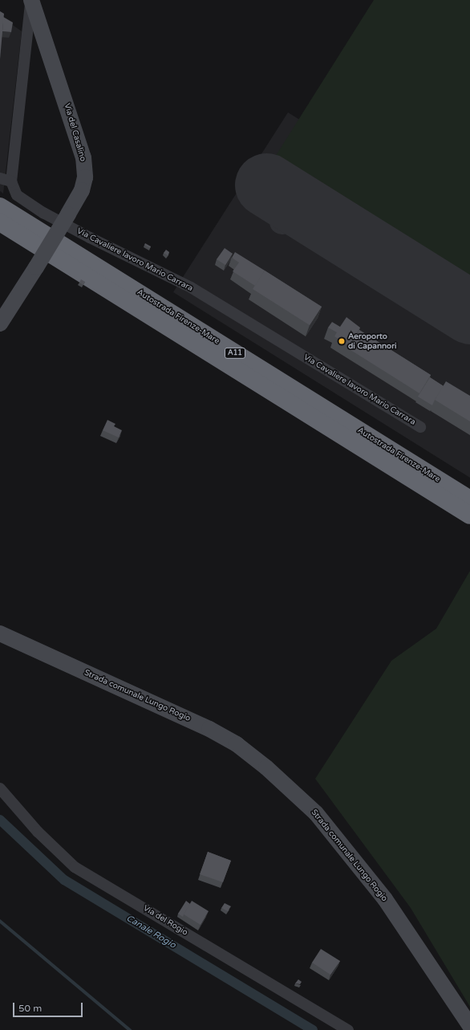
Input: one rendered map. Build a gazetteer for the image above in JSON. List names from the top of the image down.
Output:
{
  "streets": {
    "highway": ["Autostrada Firenze-Mare", "A11"],
    "street": [
      "Via del Casalino",
      "Via Cavaliere lavoro Mario Carrara",
      "Strada comunale Lungo Rogio",
      "Via del Rogio"
    ]
  },
  "water": ["Canale Rogio"],
  "places": ["Aeroporto di Capannori"],
  "scale_bar": "50 m"
}
